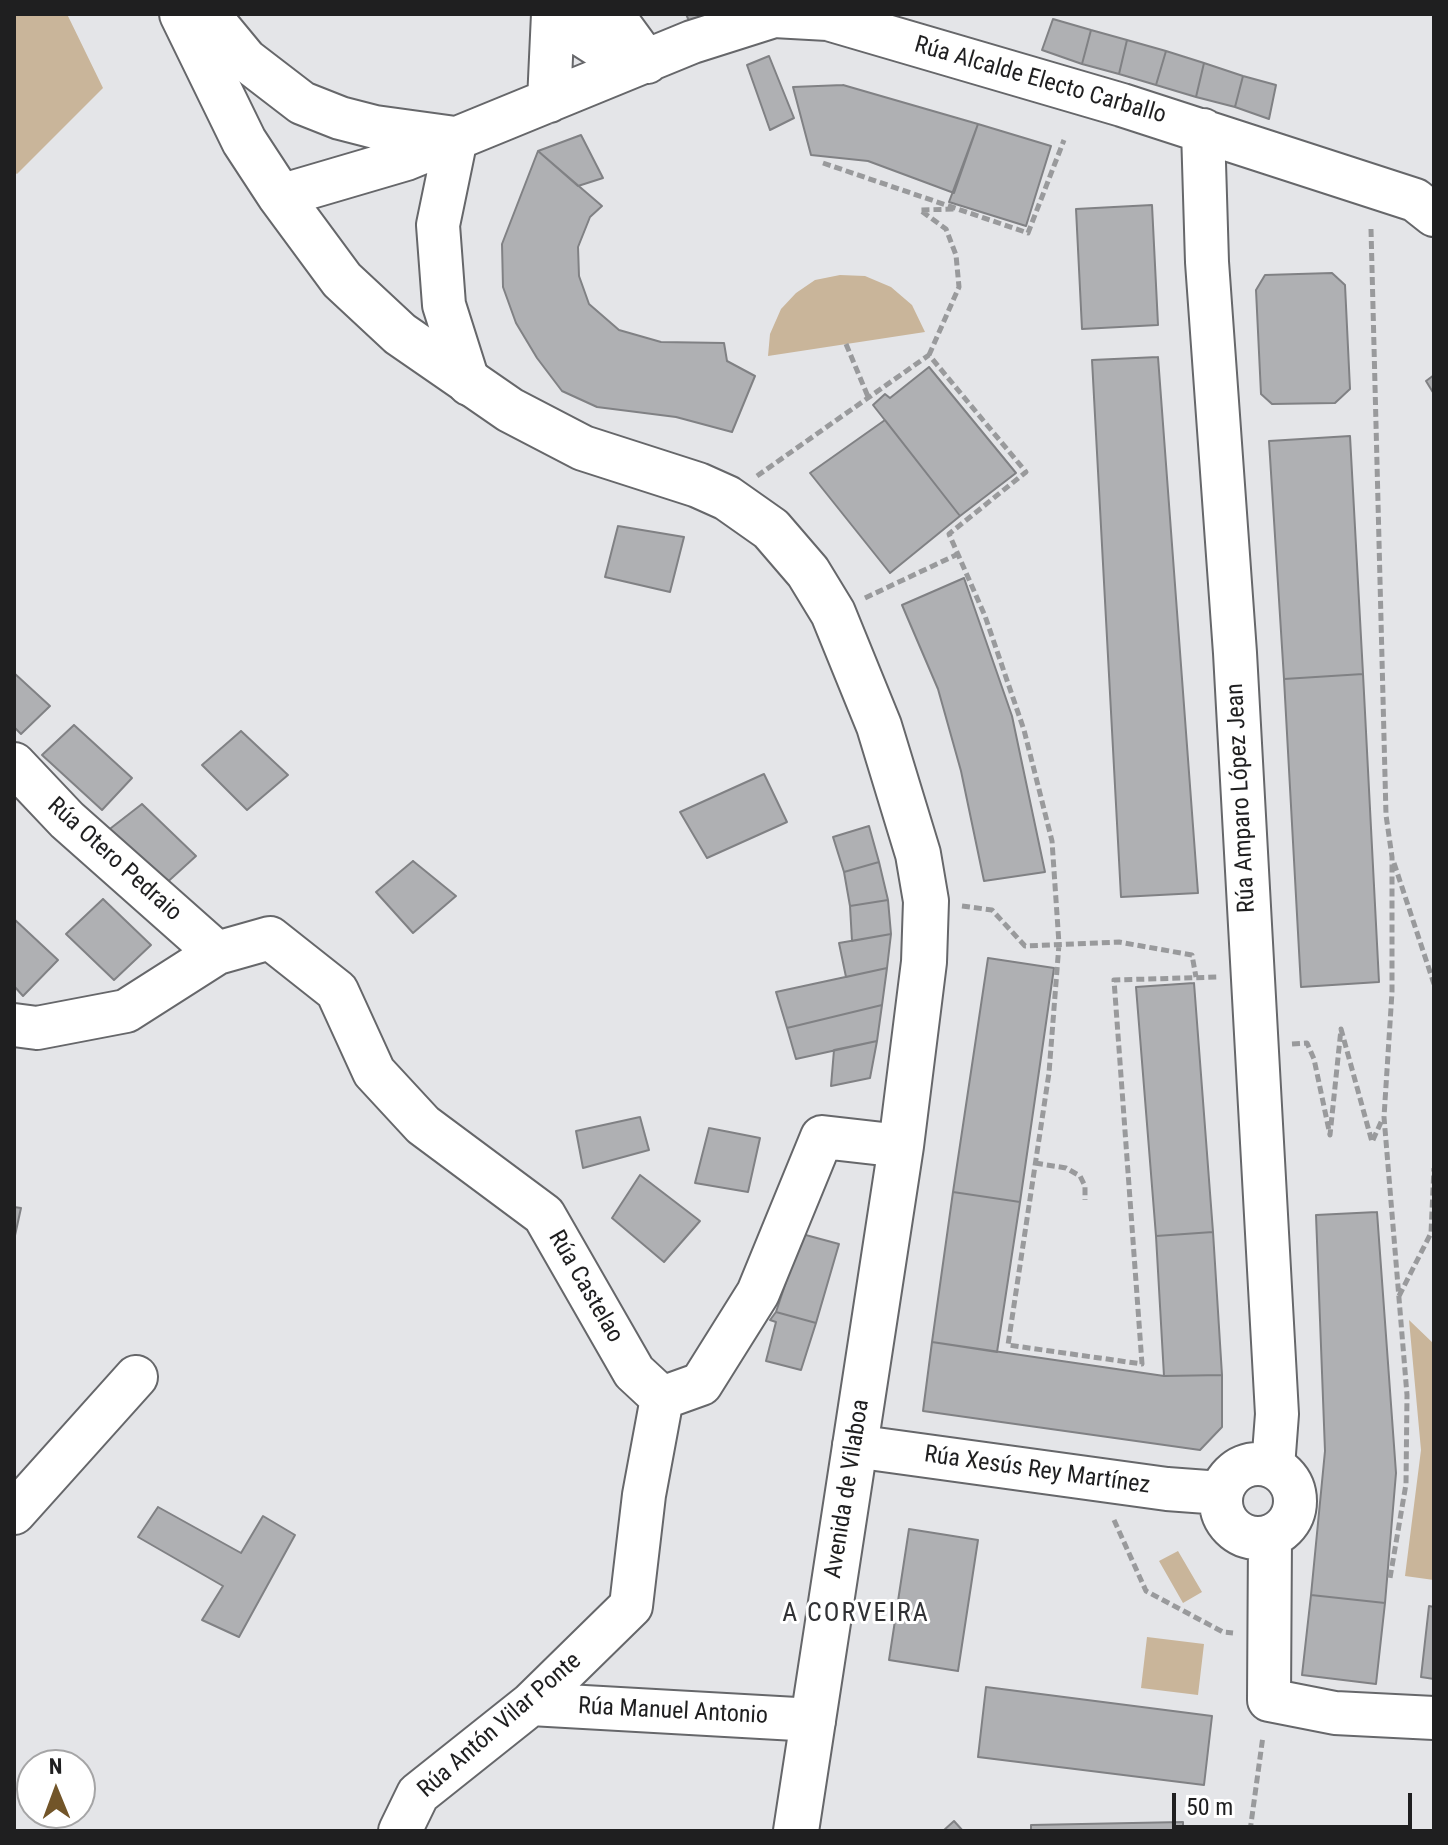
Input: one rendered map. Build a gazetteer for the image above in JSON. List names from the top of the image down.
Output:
{
  "streets": {
    "highway": ["Avenida de Vilaboa"],
    "street": [
      "Rúa Alcalde Electo Carballo",
      "Rúa Amparo López Jean",
      "Rúa Otero Pedraio",
      "Rúa Castelao",
      "Rúa Xesús Rey Martínez",
      "Rúa Manuel Antonio",
      "Rúa Antón Vilar Ponte"
    ]
  },
  "crossings": [
    ["Rúa Alcalde Electo Carballo", "Rúa Amparo López Jean"],
    ["Rúa Alcalde Electo Carballo", "Avenida de Vilaboa"],
    ["Rúa Amparo López Jean", "Rúa Xesús Rey Martínez"],
    ["Rúa Otero Pedraio", "Rúa Castelao"],
    ["Rúa Castelao", "Rúa Antón Vilar Ponte"],
    ["Rúa Xesús Rey Martínez", "Avenida de Vilaboa"],
    ["Avenida de Vilaboa", "Rúa Manuel Antonio"],
    ["Rúa Manuel Antonio", "Rúa Antón Vilar Ponte"]
  ],
  "districts": ["A CORVEIRA"],
  "scale_bar": "50 m",
  "north": "top"
}
